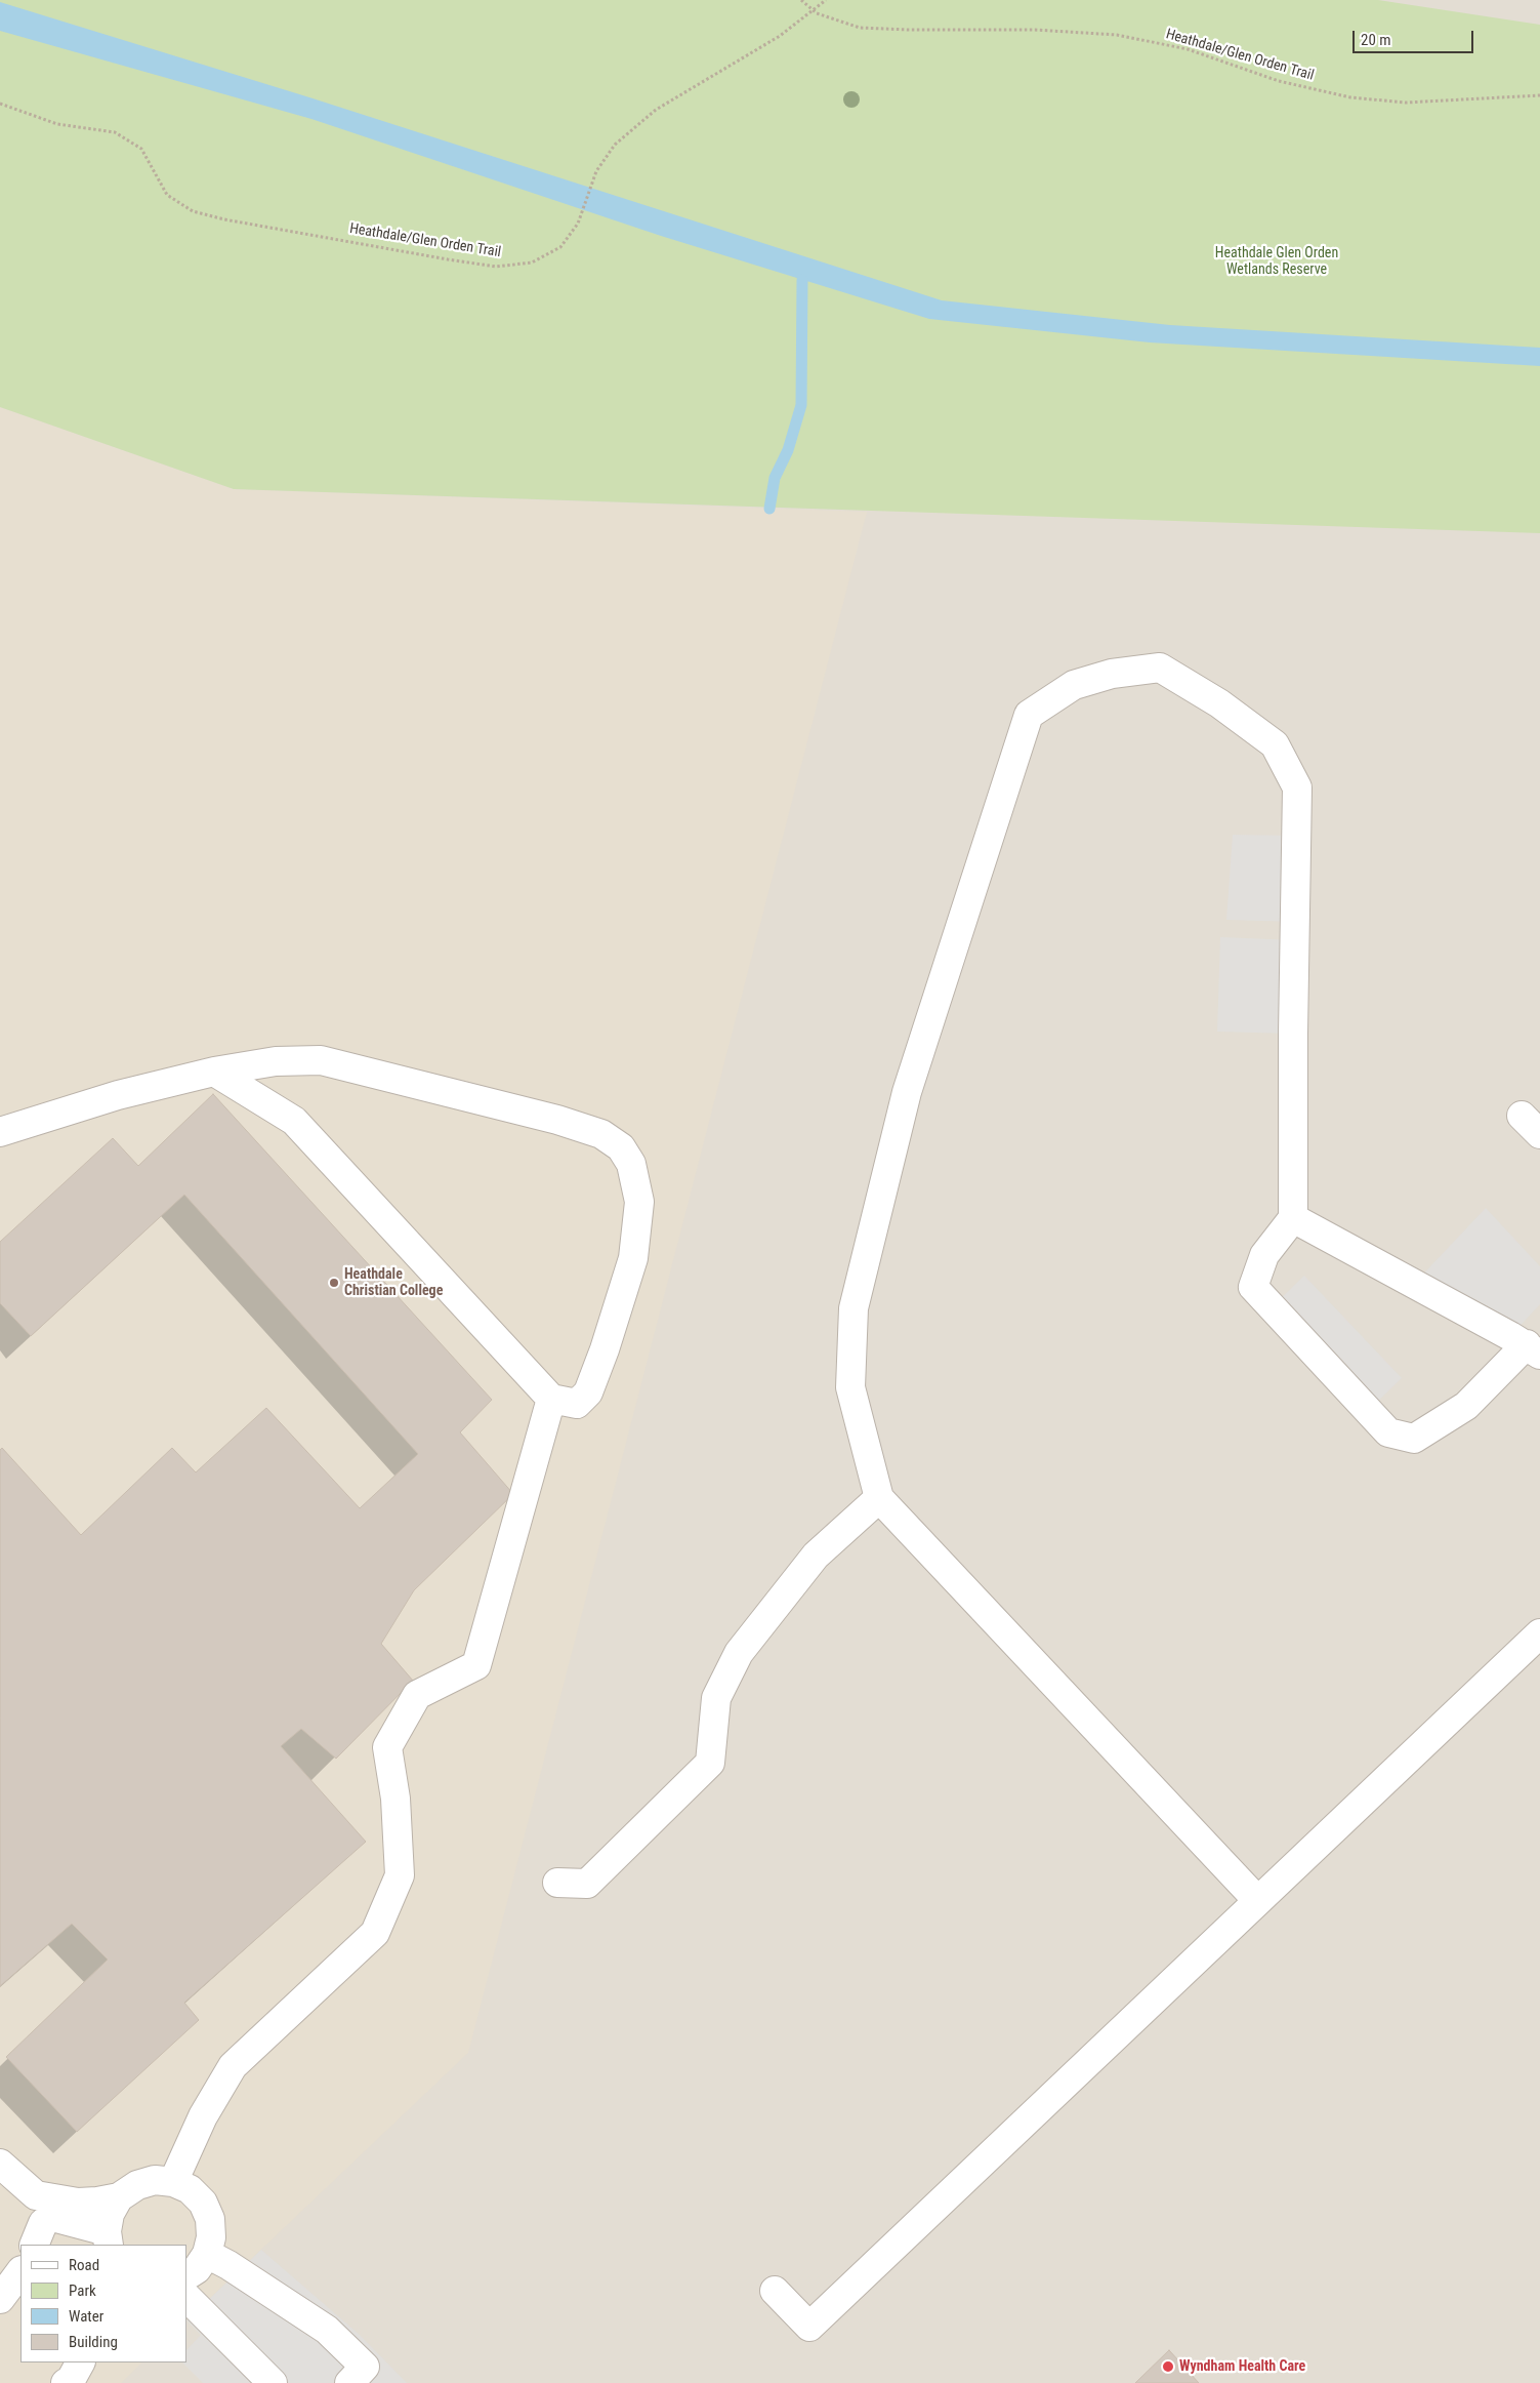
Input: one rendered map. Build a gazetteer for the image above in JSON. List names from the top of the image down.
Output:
{
  "streets": {
    "path": ["Heathdale/Glen Orden Trail"]
  },
  "parks": ["Heathdale Glen Orden Wetlands Reserve"],
  "places": ["Heathdale Christian College", "Wyndham Health Care"],
  "legend": [
    "Road",
    "Park",
    "Water",
    "Building"
  ],
  "scale_bar": "20 m"
}
